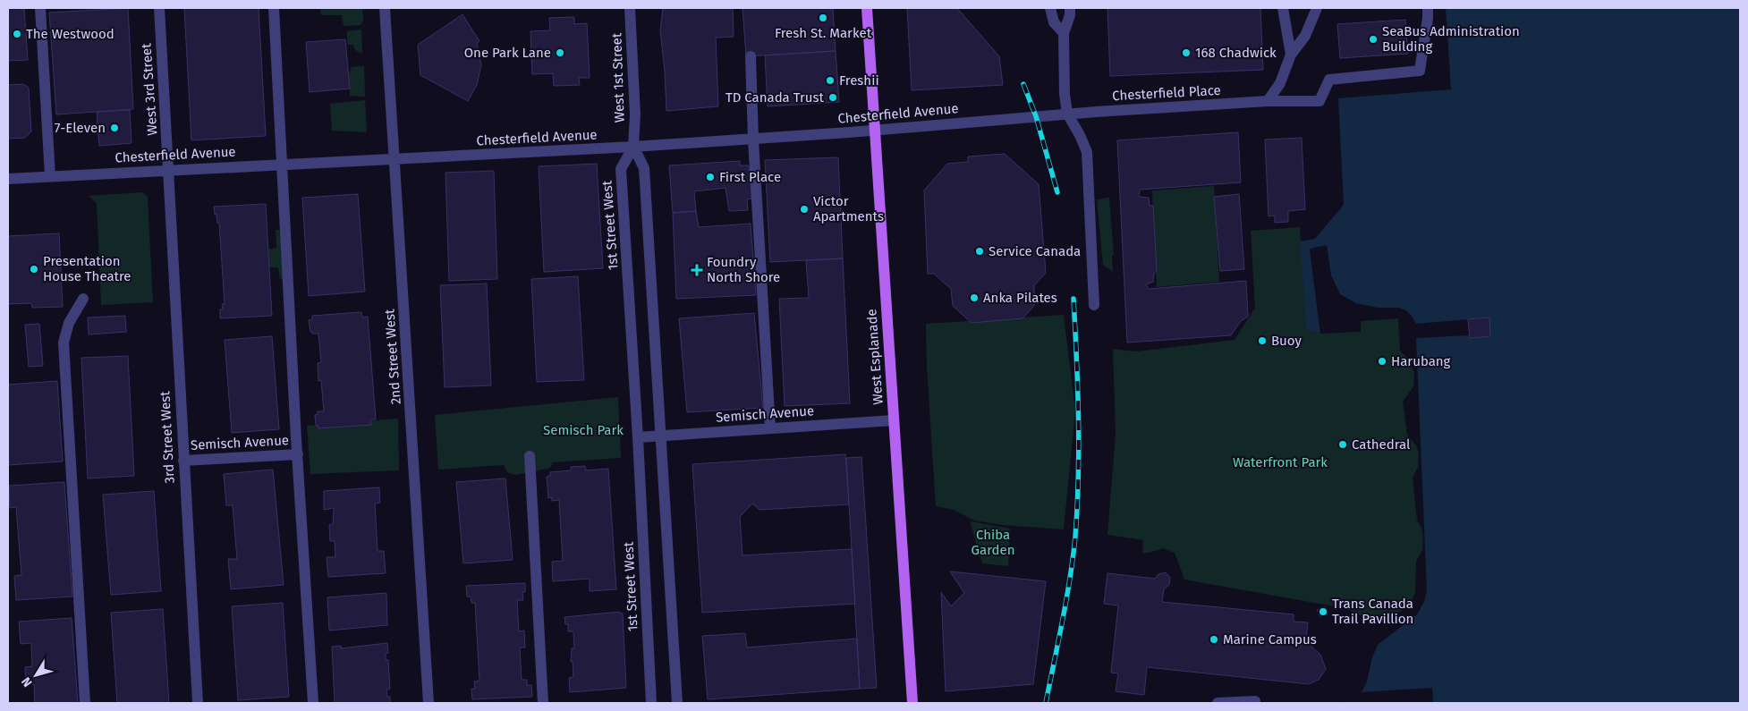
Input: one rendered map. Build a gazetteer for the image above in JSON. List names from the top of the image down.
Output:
{
  "streets": {
    "main road": ["West Esplanade"],
    "street": [
      "West 1st Street",
      "West 3rd Street",
      "Chesterfield Place",
      "Chesterfield Avenue",
      "1st Street West",
      "2nd Street West",
      "Semisch Avenue",
      "3rd Street West"
    ]
  },
  "crossings": [
    ["West 1st Street", "Chesterfield Avenue"],
    ["West 1st Street", "1st Street West"],
    ["West 3rd Street", "Chesterfield Avenue"],
    ["West 3rd Street", "3rd Street West"],
    ["Chesterfield Place", "Chesterfield Avenue"],
    ["Chesterfield Avenue", "1st Street West"],
    ["Chesterfield Avenue", "2nd Street West"],
    ["Chesterfield Avenue", "West Esplanade"],
    ["Chesterfield Avenue", "3rd Street West"],
    ["1st Street West", "Semisch Avenue"],
    ["West Esplanade", "Semisch Avenue"],
    ["Semisch Avenue", "3rd Street West"]
  ],
  "parks": ["Semisch Park", "Waterfront Park", "Chiba Garden"],
  "places": {
    "other": [
      "Fresh St. Market",
      "The Westwood",
      "SeaBus Administration Building",
      "One Park Lane",
      "168 Chadwick",
      "Freshii",
      "TD Canada Trust",
      "7-Eleven",
      "First Place",
      "Victor Apartments",
      "Service Canada",
      "Presentation House Theatre",
      "Anka Pilates",
      "Buoy",
      "Harubang",
      "Cathedral",
      "Trans Canada Trail Pavillion",
      "Marine Campus"
    ],
    "health": ["Foundry North Shore"]
  },
  "north": "bottom left"
}
